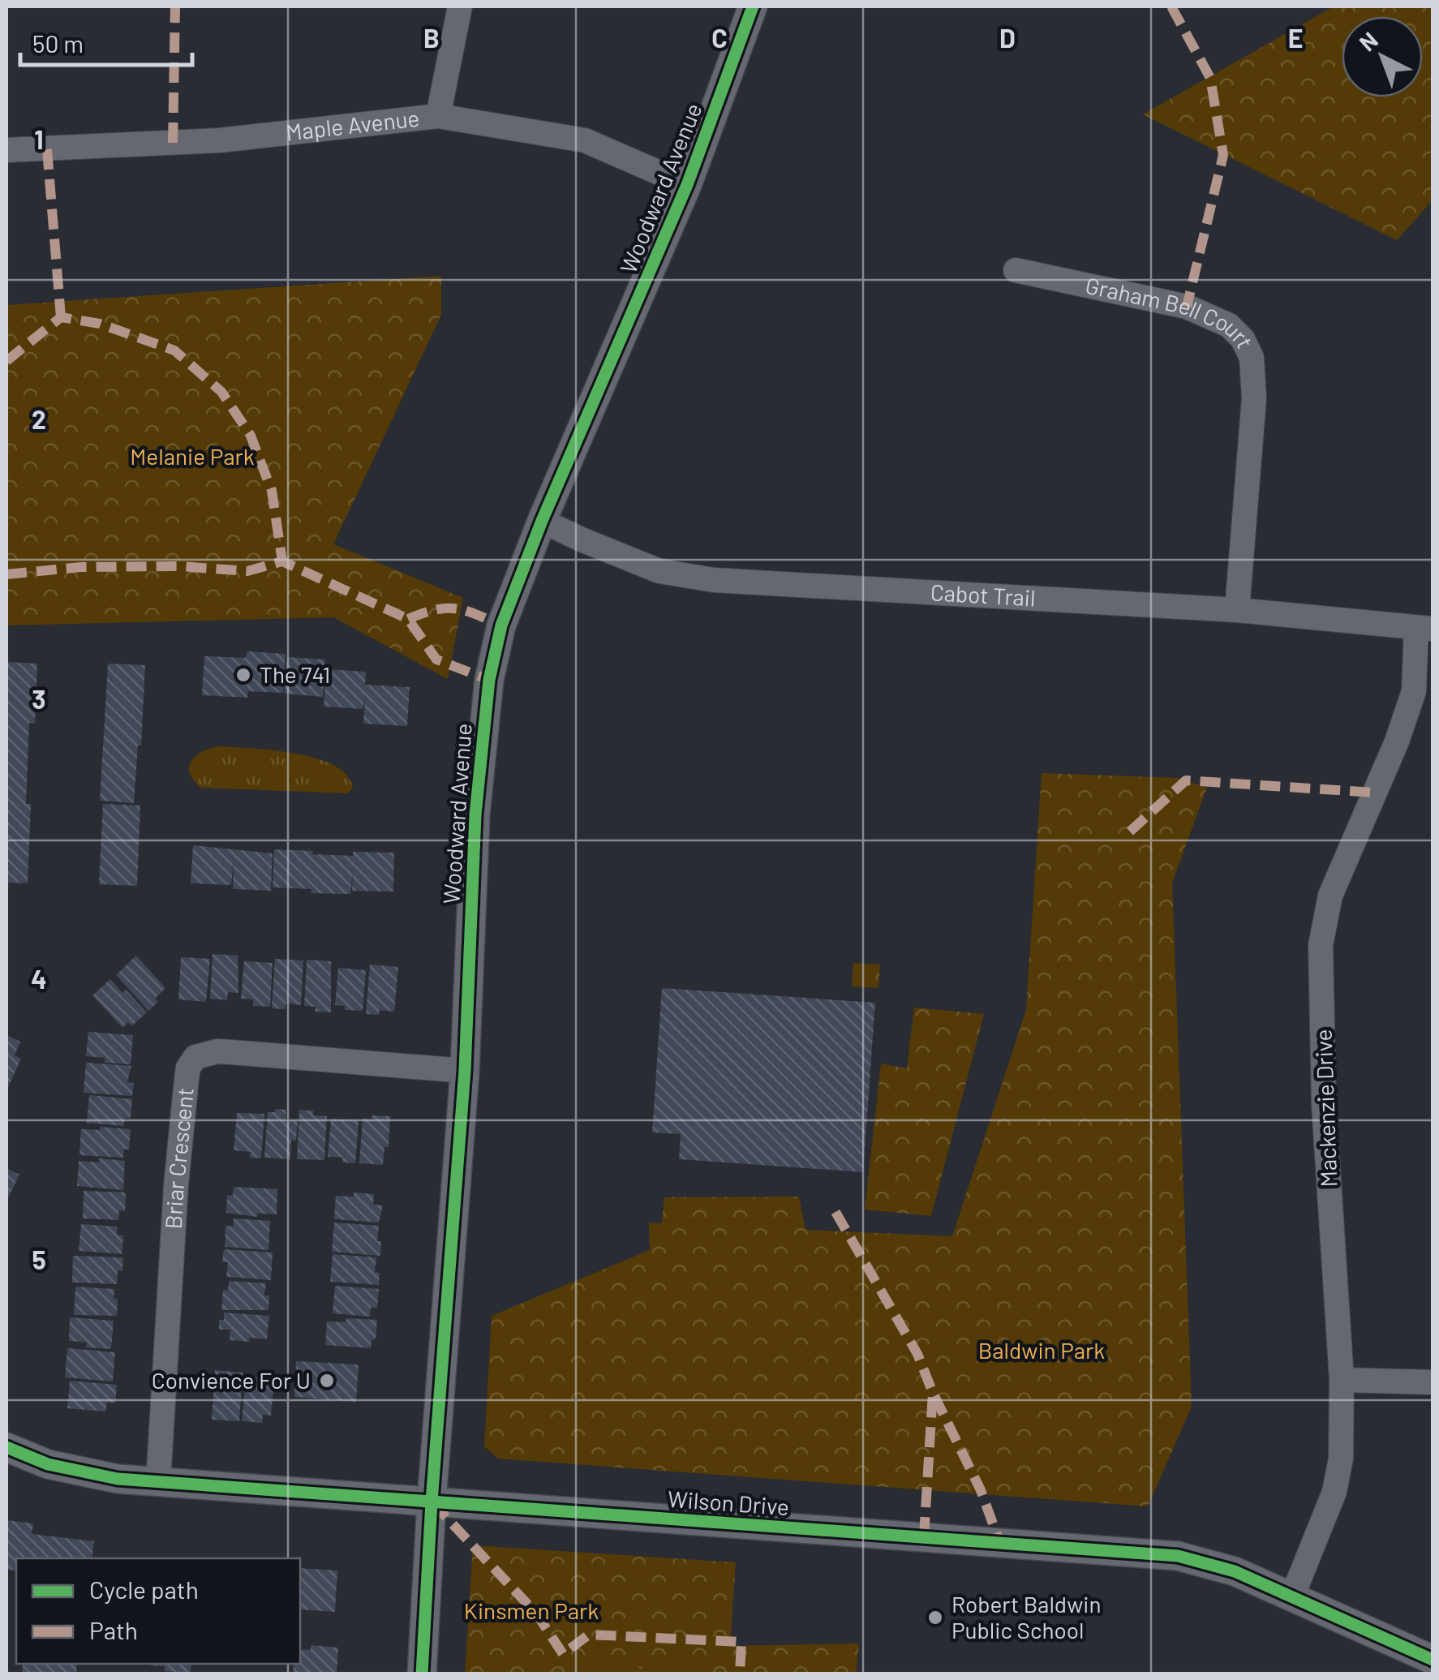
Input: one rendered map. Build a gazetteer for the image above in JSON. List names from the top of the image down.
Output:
{
  "streets": {
    "street": [
      "Maple Avenue",
      "Woodward Avenue",
      "Graham Bell Court",
      "Cabot Trail",
      "Mackenzie Drive",
      "Briar Crescent",
      "Wilson Drive"
    ]
  },
  "crossings": [
    ["Maple Avenue", "Woodward Avenue"],
    ["Woodward Avenue", "Cabot Trail"],
    ["Woodward Avenue", "Briar Crescent"],
    ["Woodward Avenue", "Wilson Drive"],
    ["Graham Bell Court", "Cabot Trail"],
    ["Cabot Trail", "Mackenzie Drive"],
    ["Mackenzie Drive", "Wilson Drive"],
    ["Briar Crescent", "Wilson Drive"]
  ],
  "parks": ["Melanie Park", "Baldwin Park", "Kinsmen Park"],
  "places": ["The 741", "Convience For U", "Robert Baldwin Public School"],
  "legend": ["Cycle path", "Path"],
  "scale_bar": "50 m",
  "north": "top left",
  "grid": {
    "columns": [
      "B",
      "C",
      "D",
      "E"
    ],
    "rows": [
      "1",
      "2",
      "3",
      "4",
      "5"
    ]
  }
}
